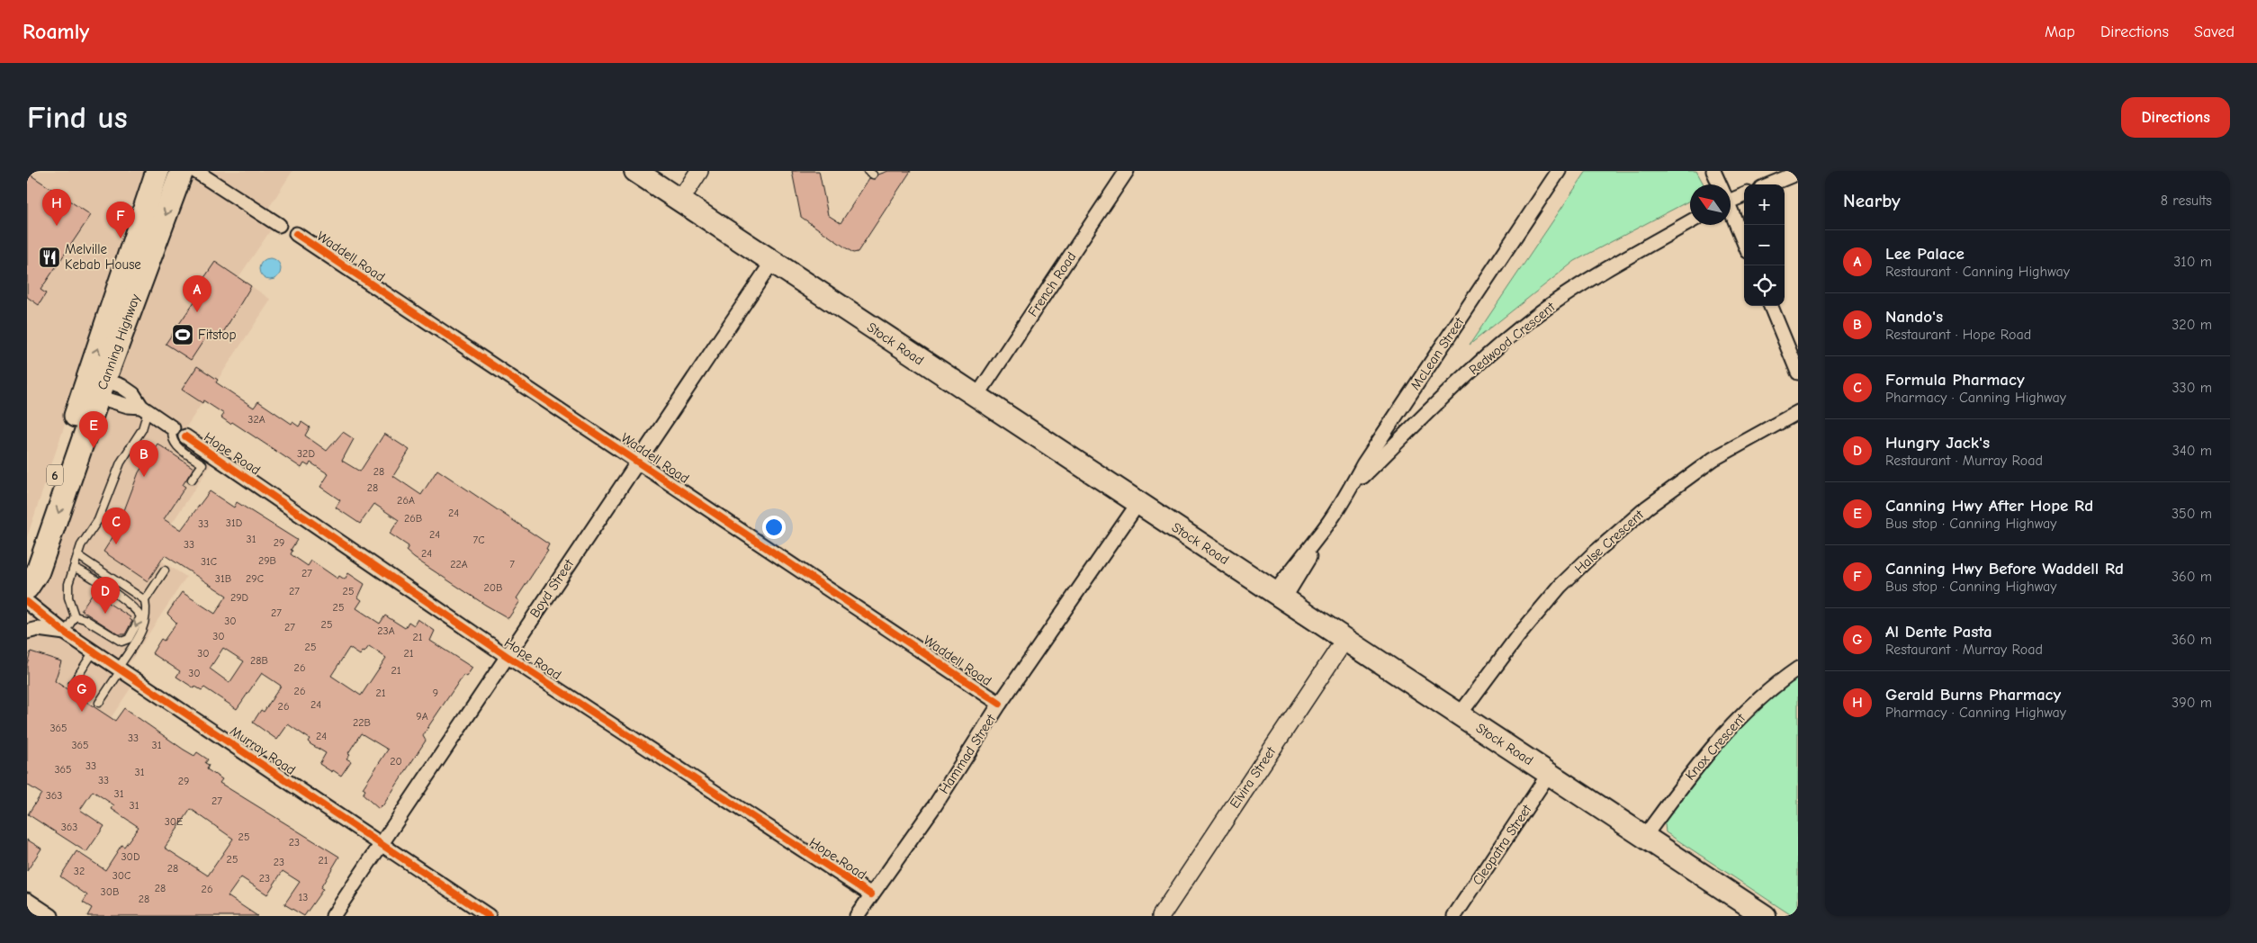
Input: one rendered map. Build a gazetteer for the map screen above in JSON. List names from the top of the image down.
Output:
{
  "streets": {
    "highway": ["Canning Highway", "6"],
    "main road": ["Stock Road"],
    "street": [
      "Waddell Road",
      "French Road",
      "Redwood Crescent",
      "McLean Street",
      "Hope Road",
      "Halse Crescent",
      "Boyd Street",
      "Knox Crescent",
      "Murray Road",
      "Hammad Street",
      "Elvira Street",
      "Cleopatra Street"
    ]
  },
  "crossings": [
    ["Waddell Road", "Boyd Street"],
    ["Waddell Road", "Hammad Street"],
    ["French Road", "Stock Road"],
    ["Redwood Crescent", "McLean Street"],
    ["Stock Road", "McLean Street"],
    ["Stock Road", "Halse Crescent"],
    ["Stock Road", "Boyd Street"],
    ["Stock Road", "Knox Crescent"],
    ["Stock Road", "Hammad Street"],
    ["Stock Road", "Elvira Street"],
    ["Stock Road", "Cleopatra Street"],
    ["Hope Road", "Boyd Street"],
    ["Hope Road", "Hammad Street"],
    ["Boyd Street", "Murray Road"]
  ],
  "places": {
    "restaurant": ["Melville Kebab House"],
    "sports": ["Fitstop"]
  },
  "house_numbers": [
    "32A",
    "32D",
    "28",
    "28",
    "26A",
    "24",
    "26B",
    "31D",
    "33",
    "24",
    "31",
    "7C",
    "29",
    "33",
    "24",
    "29B",
    "31C",
    "22A",
    "7",
    "27",
    "31B",
    "29C",
    "20B",
    "27",
    "25",
    "29D",
    "25",
    "27",
    "30",
    "25",
    "27",
    "23A",
    "30",
    "21",
    "25",
    "30",
    "21",
    "28B",
    "26",
    "21",
    "30",
    "26",
    "21",
    "9",
    "24",
    "26",
    "9A",
    "22B",
    "365",
    "24",
    "33",
    "365",
    "31",
    "20",
    "33",
    "365",
    "31",
    "33",
    "29",
    "31",
    "363",
    "27",
    "31",
    "30E",
    "363",
    "25",
    "23",
    "30D",
    "25",
    "21",
    "23",
    "28",
    "32",
    "30C",
    "23",
    "28",
    "26",
    "30B",
    "13",
    "28"
  ],
  "north": "top left",
  "page": {
    "header": "Roamly",
    "nav": ["Map", "Directions", "Saved"],
    "buttons": "Directions",
    "title": "Find us",
    "heading": ["Nearby", "8 results"],
    "map_buttons": ["+", "−"],
    "pins": [
      "H",
      "F",
      "A",
      "E",
      "B",
      "C",
      "D",
      "G"
    ],
    "list": [
      {
        "mark": "A",
        "name": "Lee Palace",
        "note": "Restaurant · Canning Highway",
        "value": "310 m"
      },
      {
        "mark": "B",
        "name": "Nando's",
        "note": "Restaurant · Hope Road",
        "value": "320 m"
      },
      {
        "mark": "C",
        "name": "Formula Pharmacy",
        "note": "Pharmacy · Canning Highway",
        "value": "330 m"
      },
      {
        "mark": "D",
        "name": "Hungry Jack's",
        "note": "Restaurant · Murray Road",
        "value": "340 m"
      },
      {
        "mark": "E",
        "name": "Canning Hwy After Hope Rd",
        "note": "Bus stop · Canning Highway",
        "value": "350 m"
      },
      {
        "mark": "F",
        "name": "Canning Hwy Before Waddell Rd",
        "note": "Bus stop · Canning Highway",
        "value": "360 m"
      },
      {
        "mark": "G",
        "name": "Al Dente Pasta",
        "note": "Restaurant · Murray Road",
        "value": "360 m"
      },
      {
        "mark": "H",
        "name": "Gerald Burns Pharmacy",
        "note": "Pharmacy · Canning Highway",
        "value": "390 m"
      }
    ]
  }
}
